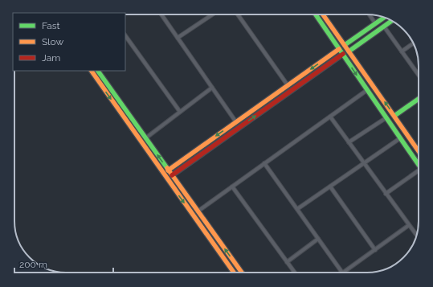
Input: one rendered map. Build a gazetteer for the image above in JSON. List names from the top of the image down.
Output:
{
  "legend": ["Fast", "Slow", "Jam"],
  "scale_bar": "200 m"
}
